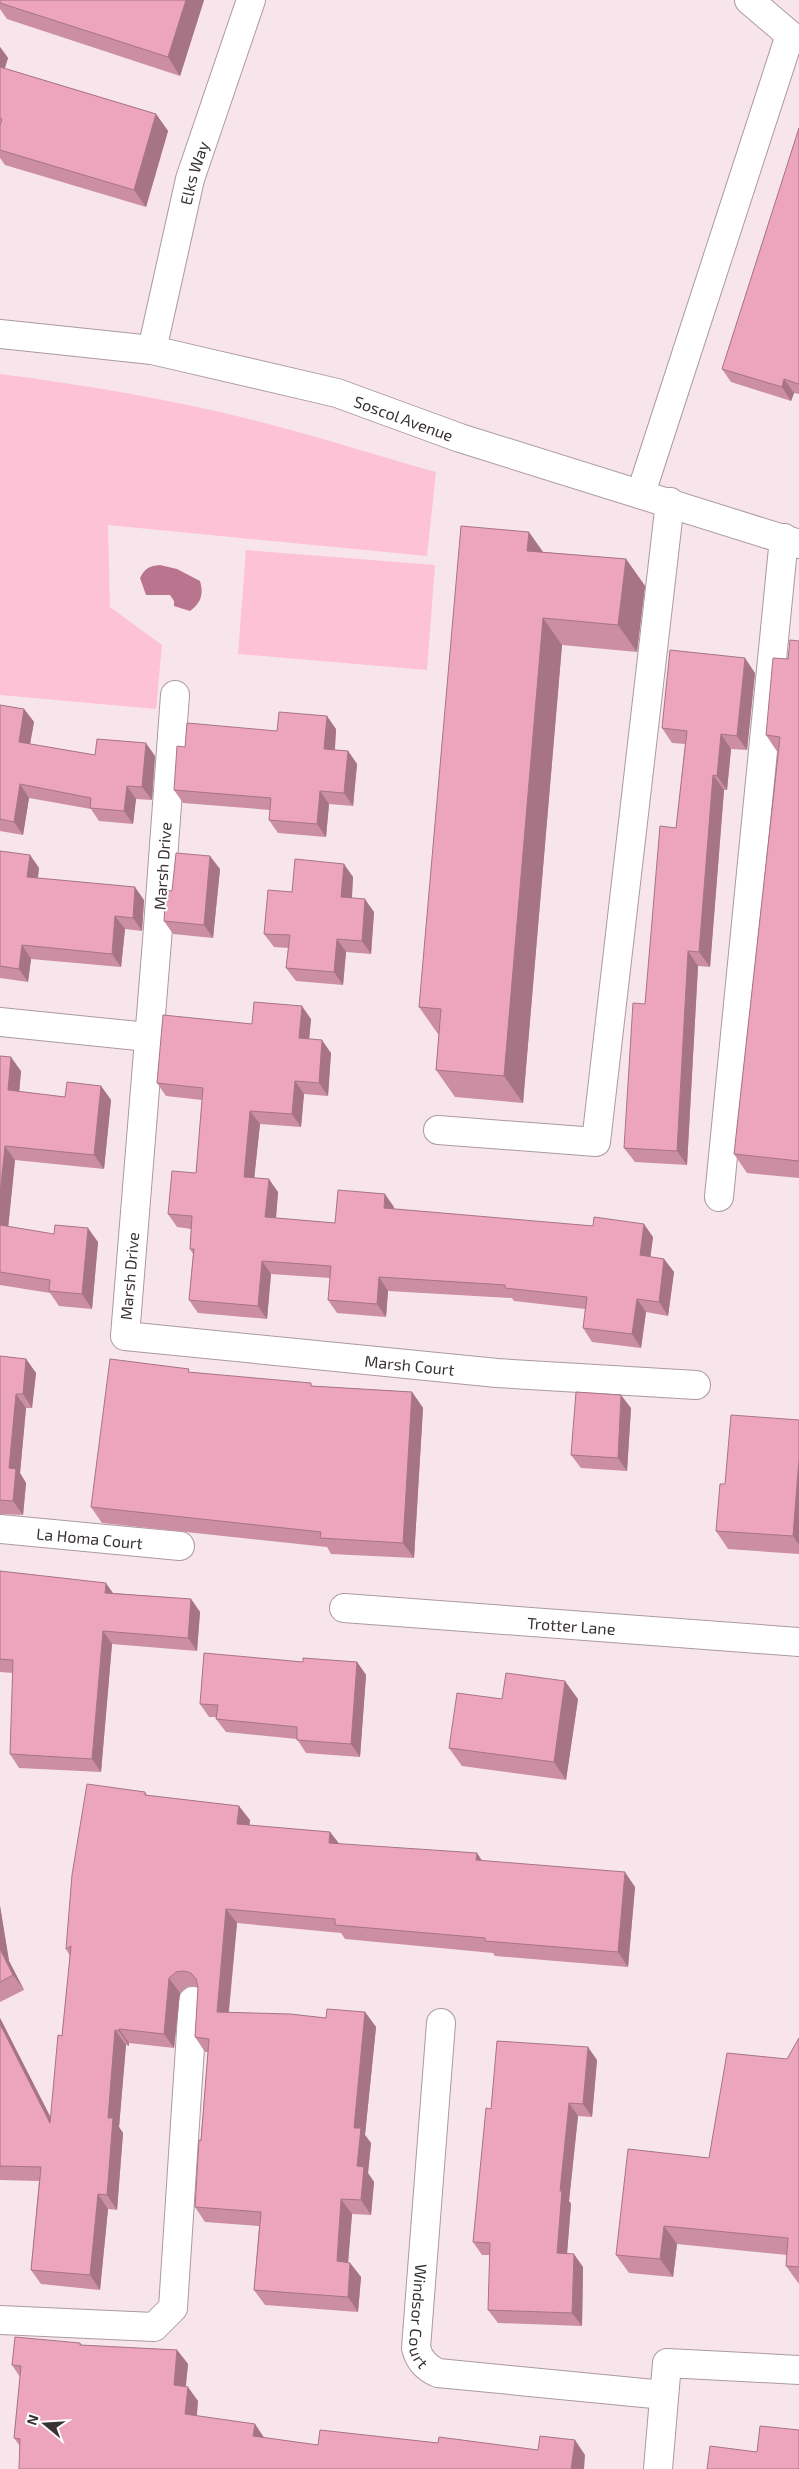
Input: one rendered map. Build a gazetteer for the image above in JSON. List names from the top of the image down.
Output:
{
  "streets": {
    "street": [
      "Elks Way",
      "Soscol Avenue",
      "Marsh Drive",
      "Marsh Court",
      "La Homa Court",
      "Trotter Lane",
      "Windsor Court"
    ]
  },
  "crossings": [
    ["Elks Way", "Soscol Avenue"],
    ["Marsh Drive", "Marsh Court"]
  ],
  "north": "left"
}
